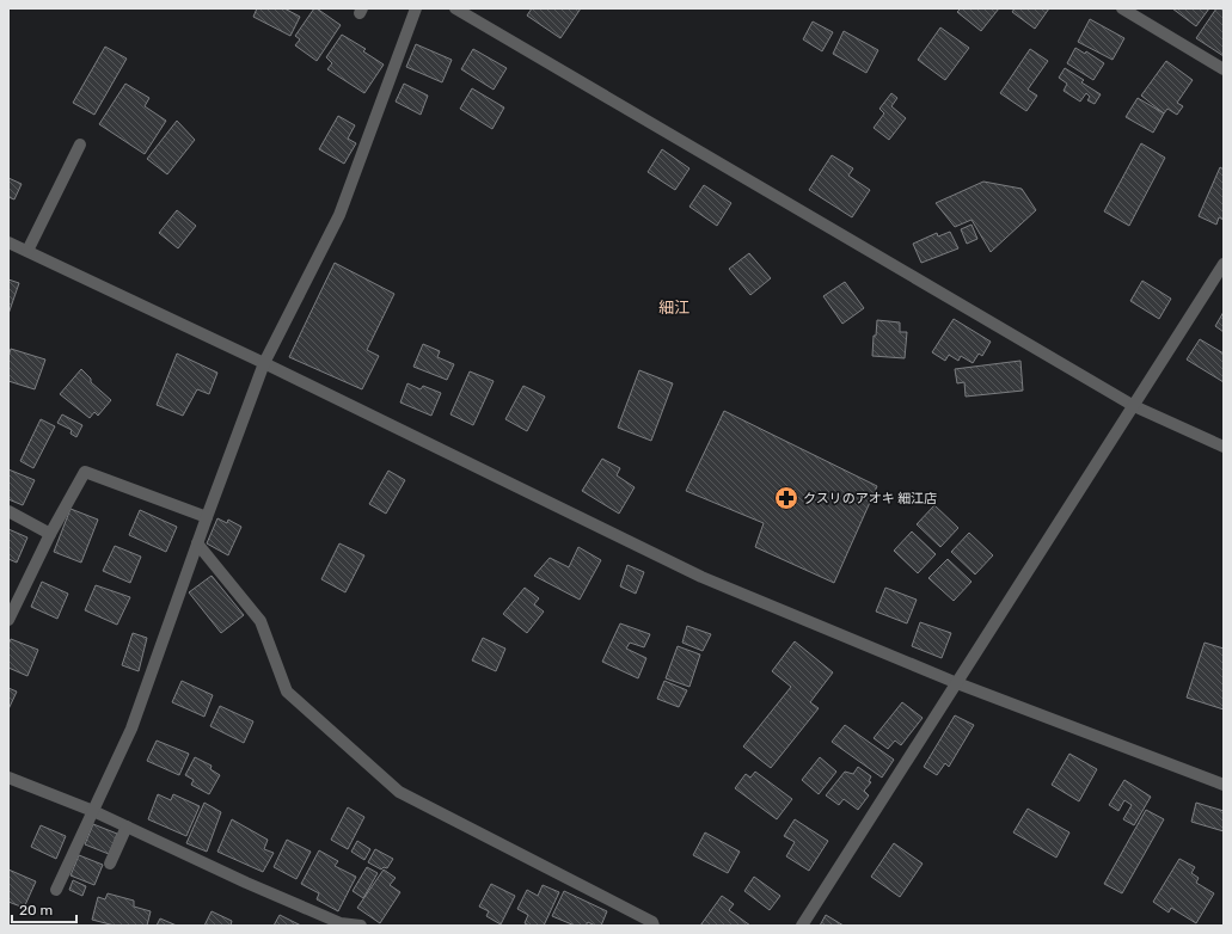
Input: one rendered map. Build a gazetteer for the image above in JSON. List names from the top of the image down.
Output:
{
  "districts": ["細江"],
  "places": {
    "pharmacy": ["クスリのアオキ 細江店"]
  },
  "scale_bar": "20 m"
}
